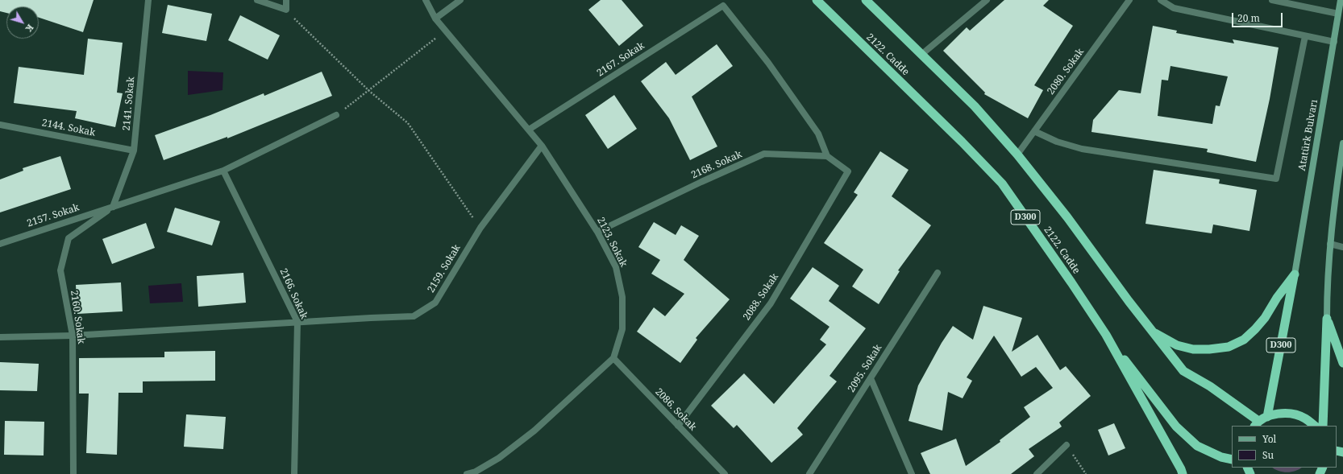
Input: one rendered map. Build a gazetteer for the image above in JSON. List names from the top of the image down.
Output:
{
  "streets": {
    "highway": ["2122. Cadde", "D300"],
    "main road": ["Atatürk Bulvarı"],
    "street": [
      "2167. Sokak",
      "2080. Sokak",
      "2141. Sokak",
      "2144. Sokak",
      "2168. Sokak",
      "2157. Sokak",
      "2123. Sokak",
      "2159. Sokak",
      "2166. Sokak",
      "2088. Sokak",
      "2160. Sokak",
      "2095. Sokak",
      "2086. Sokak"
    ]
  },
  "crossings": [
    ["2167. Sokak", "2168. Sokak"],
    ["2167. Sokak", "2123. Sokak"],
    ["2167. Sokak", "2088. Sokak"],
    ["2141. Sokak", "2144. Sokak"],
    ["2141. Sokak", "2157. Sokak"],
    ["2141. Sokak", "2160. Sokak"],
    ["Atatürk Bulvarı", "D300"],
    ["2168. Sokak", "2123. Sokak"],
    ["2168. Sokak", "2088. Sokak"],
    ["2157. Sokak", "2166. Sokak"],
    ["2157. Sokak", "2160. Sokak"],
    ["2123. Sokak", "2159. Sokak"],
    ["2123. Sokak", "2086. Sokak"],
    ["2159. Sokak", "2166. Sokak"],
    ["2159. Sokak", "2160. Sokak"],
    ["2088. Sokak", "2086. Sokak"]
  ],
  "legend": ["Yol", "Su"],
  "scale_bar": "20 m",
  "north": "bottom right"
}
